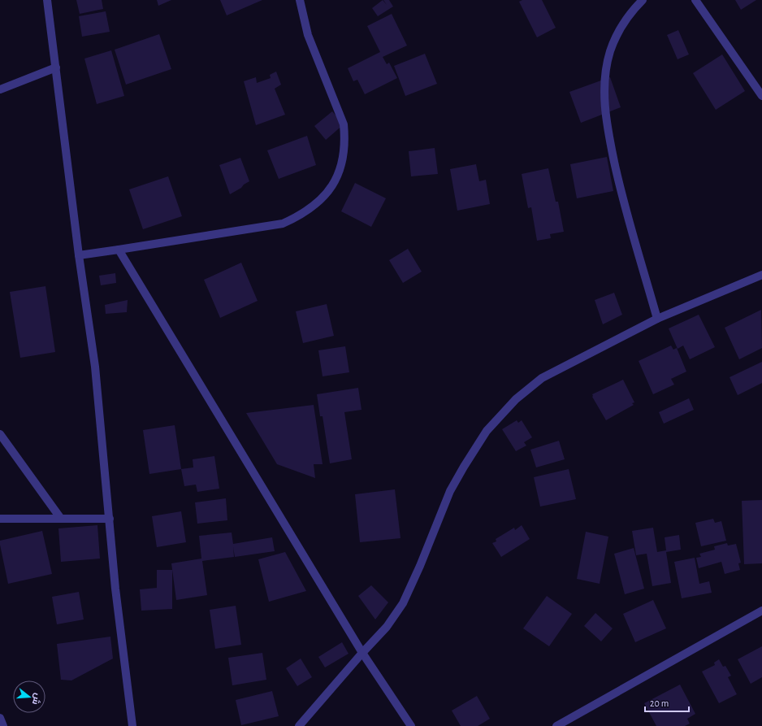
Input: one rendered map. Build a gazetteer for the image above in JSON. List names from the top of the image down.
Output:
{
  "scale_bar": "20 m",
  "north": "right"
}
